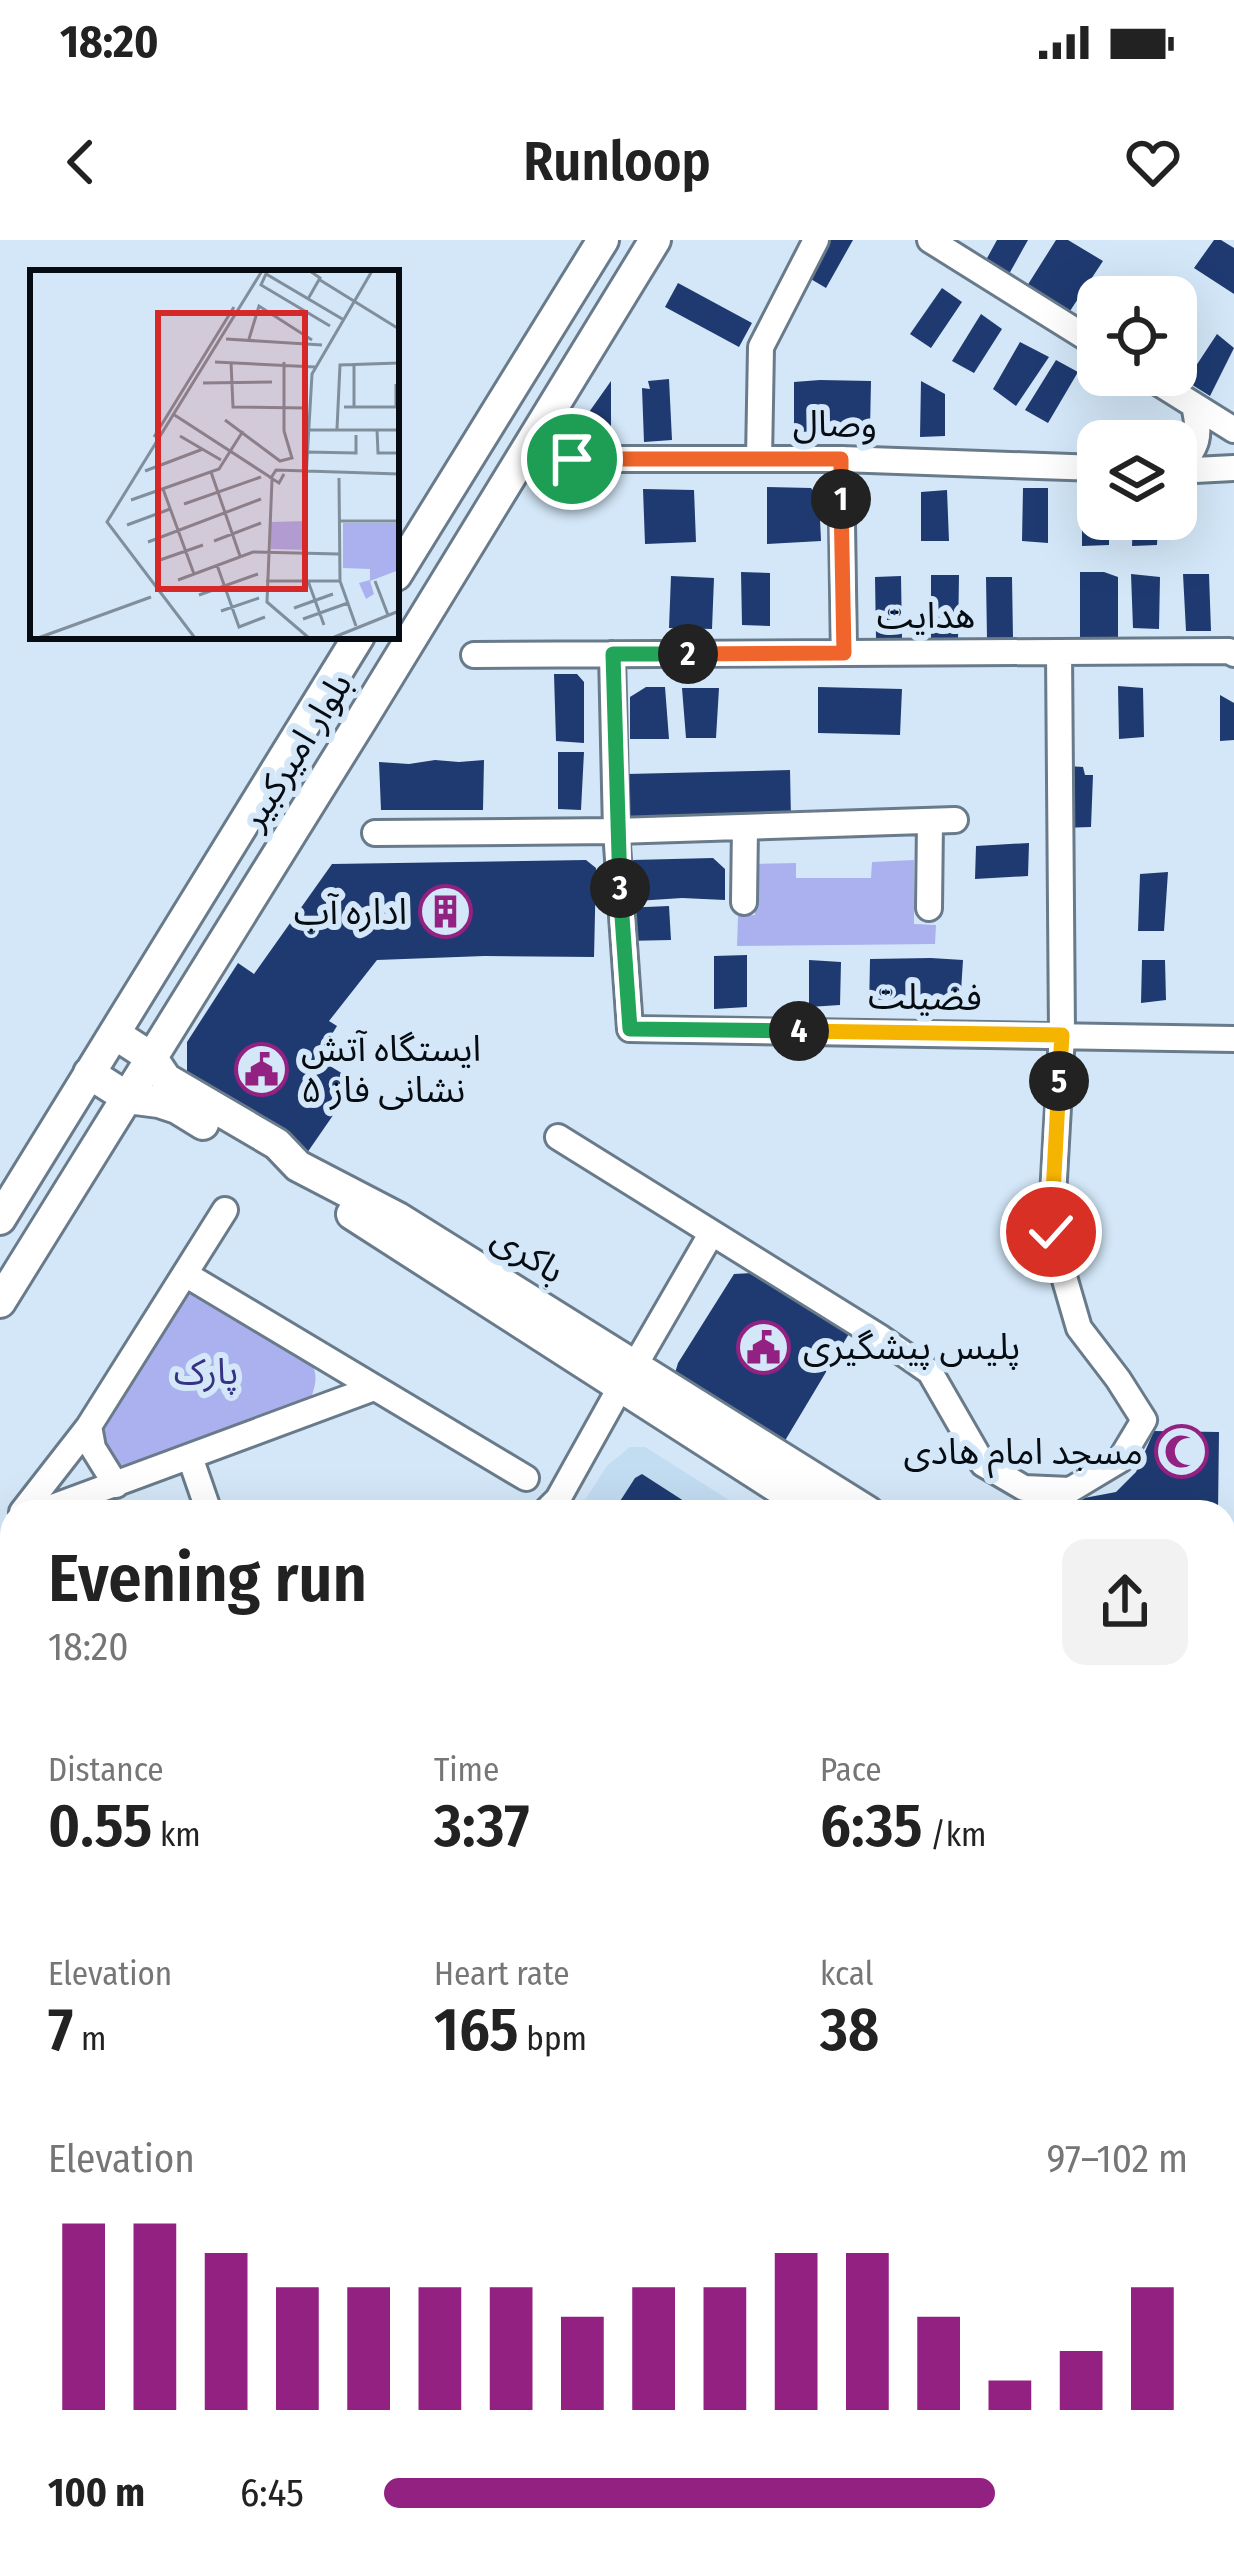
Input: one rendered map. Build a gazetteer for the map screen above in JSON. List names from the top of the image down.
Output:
{
  "streets": {
    "street": [
      "وصال",
      "هدایت",
      "بلوار امیرکبیر",
      "فضیلت",
      "باکری"
    ]
  },
  "crossings": [
    ["هدایت", "فضیلت"],
    ["بلوار امیرکبیر", "باکری"]
  ],
  "parks": ["پارک"],
  "places": {
    "building": ["اداره آب"],
    "public building": ["ایستگاه آتش نشانی فاز ۵", "پلیس پیشگیری"],
    "mosque": ["مسجد امام هادی"]
  },
  "page": {
    "status": "18:20",
    "header": "Runloop",
    "pins": [
      "1",
      "2",
      "3",
      "4",
      "5"
    ],
    "heading": ["Evening run", "18:20"],
    "stats": [
      ["Distance", "0.55 km"],
      ["Time", "3:37"],
      ["Pace", "6:35 /km"],
      ["Elevation", "7 m"],
      ["Heart rate", "165 bpm"],
      ["kcal", "38"]
    ],
    "chart": ["Elevation", "97–102 m"],
    "list": [
      {
        "name": "100 m",
        "note": "6:45"
      }
    ]
  }
}
